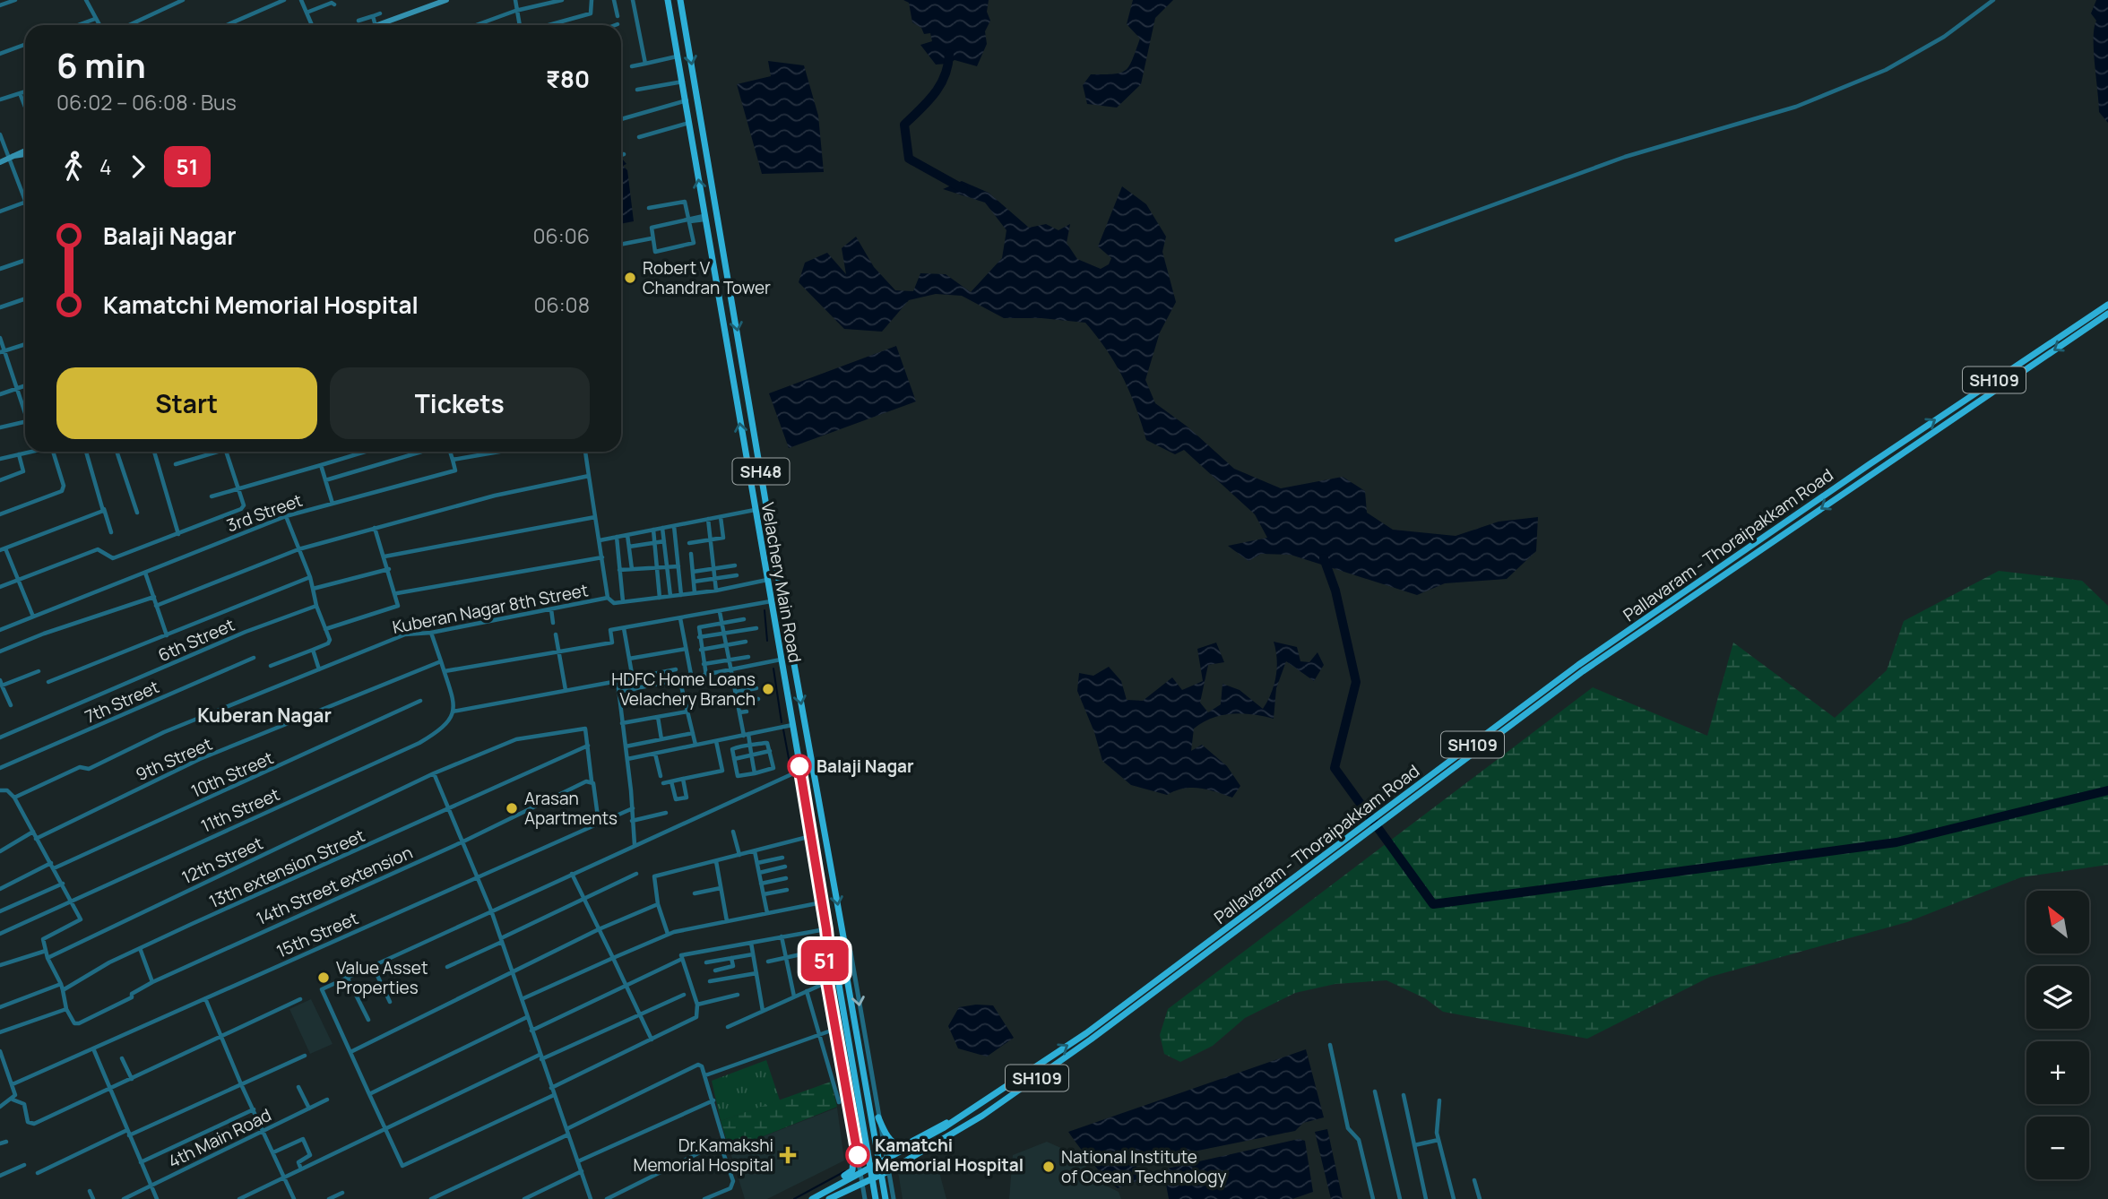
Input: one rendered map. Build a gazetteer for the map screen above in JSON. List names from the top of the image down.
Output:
{
  "streets": {
    "main road": [
      "SH109",
      "SH48",
      "Pallavaram - Thoraipakkam Road",
      "Velachery Main Road"
    ],
    "street": [
      "3rd Street",
      "Kuberan Nagar 8th Street",
      "6th Street",
      "7th Street",
      "9th Street",
      "10th Street",
      "11th Street",
      "12th Street",
      "13th extension Street",
      "14th Street extension",
      "15th Street",
      "4th Main Road"
    ]
  },
  "crossings": [
    ["SH48", "Velachery Main Road"],
    ["12th Street", "13th extension Street"]
  ],
  "districts": ["Kuberan Nagar"],
  "places": {
    "other": [
      "Robert V Chandran Tower",
      "HDFC Home Loans Velachery Branch",
      "Balaji Nagar",
      "Arasan Apartments",
      "Value Asset Properties",
      "Kamatchi Memorial Hospital",
      "National Institute of Ocean Technology"
    ],
    "health": ["Dr.Kamakshi Memorial Hospital"]
  },
  "lines": ["bus line 51"],
  "north": "top left",
  "page": {
    "on_map": "51",
    "heading": ["6 min", "06:02 – 06:08 · Bus", "₹80"],
    "legs": ["4", "51"],
    "list": [
      {
        "name": "Balaji Nagar",
        "value": "06:06"
      },
      {
        "name": "Kamatchi Memorial Hospital",
        "value": "06:08"
      }
    ],
    "buttons": ["Start", "Tickets"],
    "map_buttons": ["+", "−"]
  }
}
